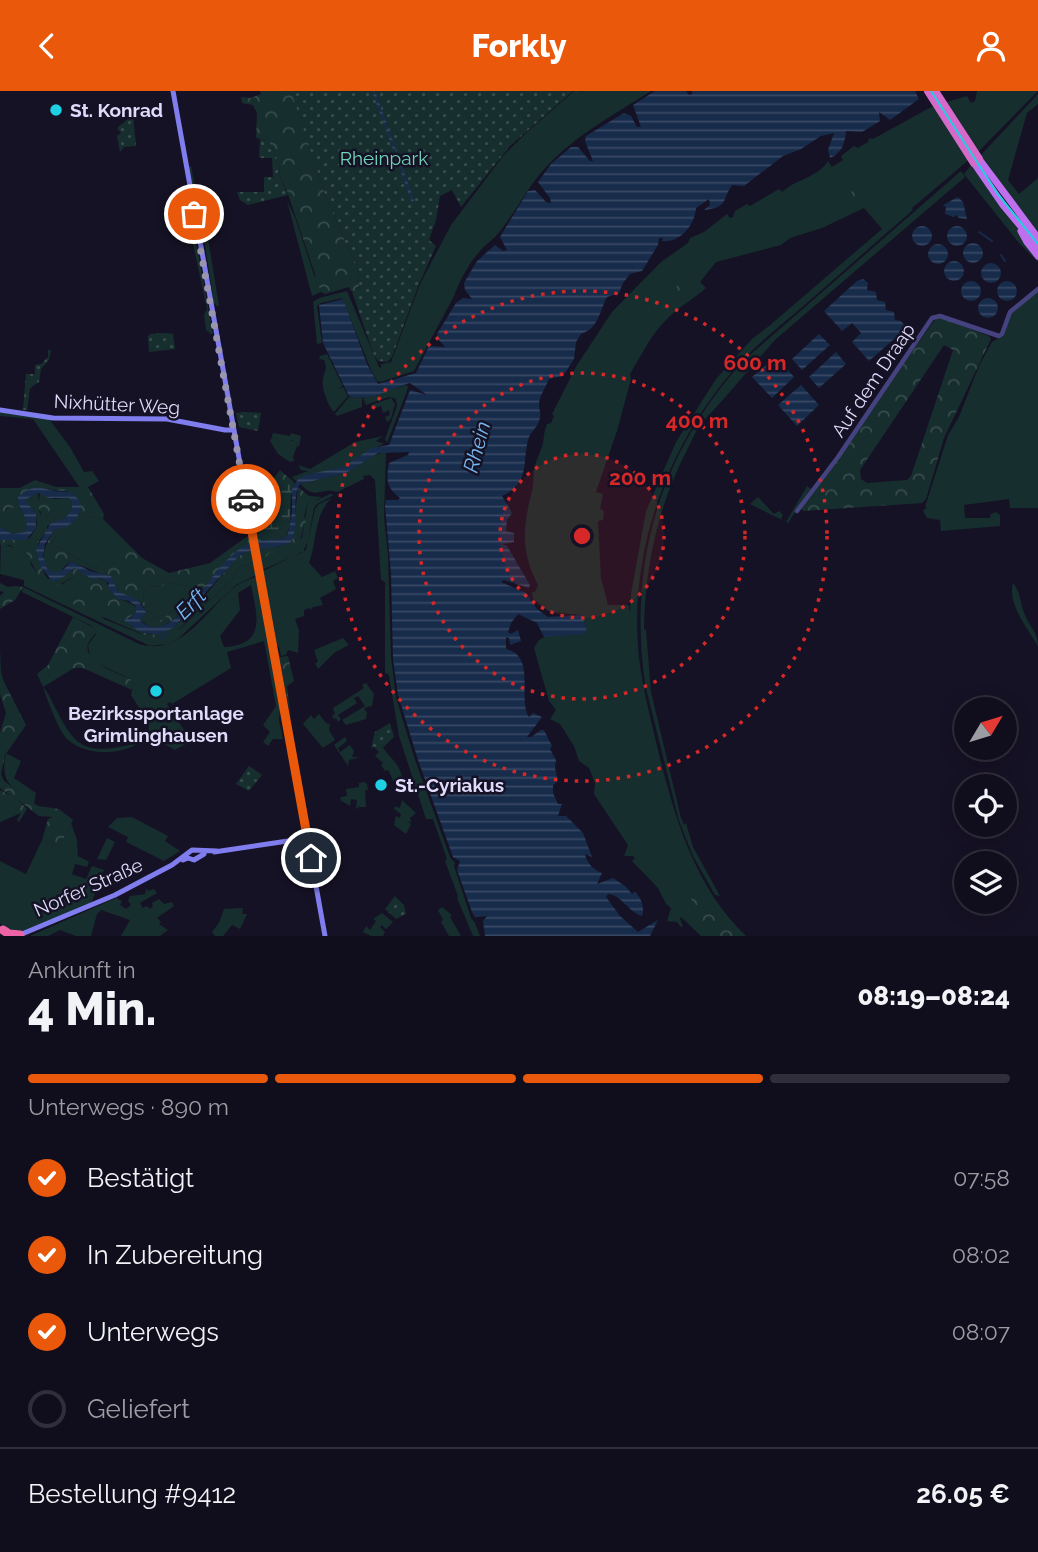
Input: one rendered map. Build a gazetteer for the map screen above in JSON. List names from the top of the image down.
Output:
{
  "streets": {
    "main road": ["Nixhütter Weg", "Norfer Straße"],
    "street": ["Auf dem Draap"]
  },
  "water": ["Rhein", "Erft"],
  "parks": ["Rheinpark"],
  "places": ["St. Konrad", "Bezirkssportanlage Grimlinghausen", "St.-Cyriakus"],
  "north": "top right",
  "page": {
    "header": "Forkly",
    "heading": ["4 Min.", "Ankunft in", "08:19–08:24"],
    "panel": ["Bestellung #9412", "26.05 €"],
    "bar": "Unterwegs · 890 m",
    "list": [
      ["Bestätigt", "07:58"],
      ["In Zubereitung", "08:02"],
      ["Unterwegs", "08:07"],
      "Geliefert"
    ]
  },
  "rings": ["600 m", "400 m", "200 m"]
}
